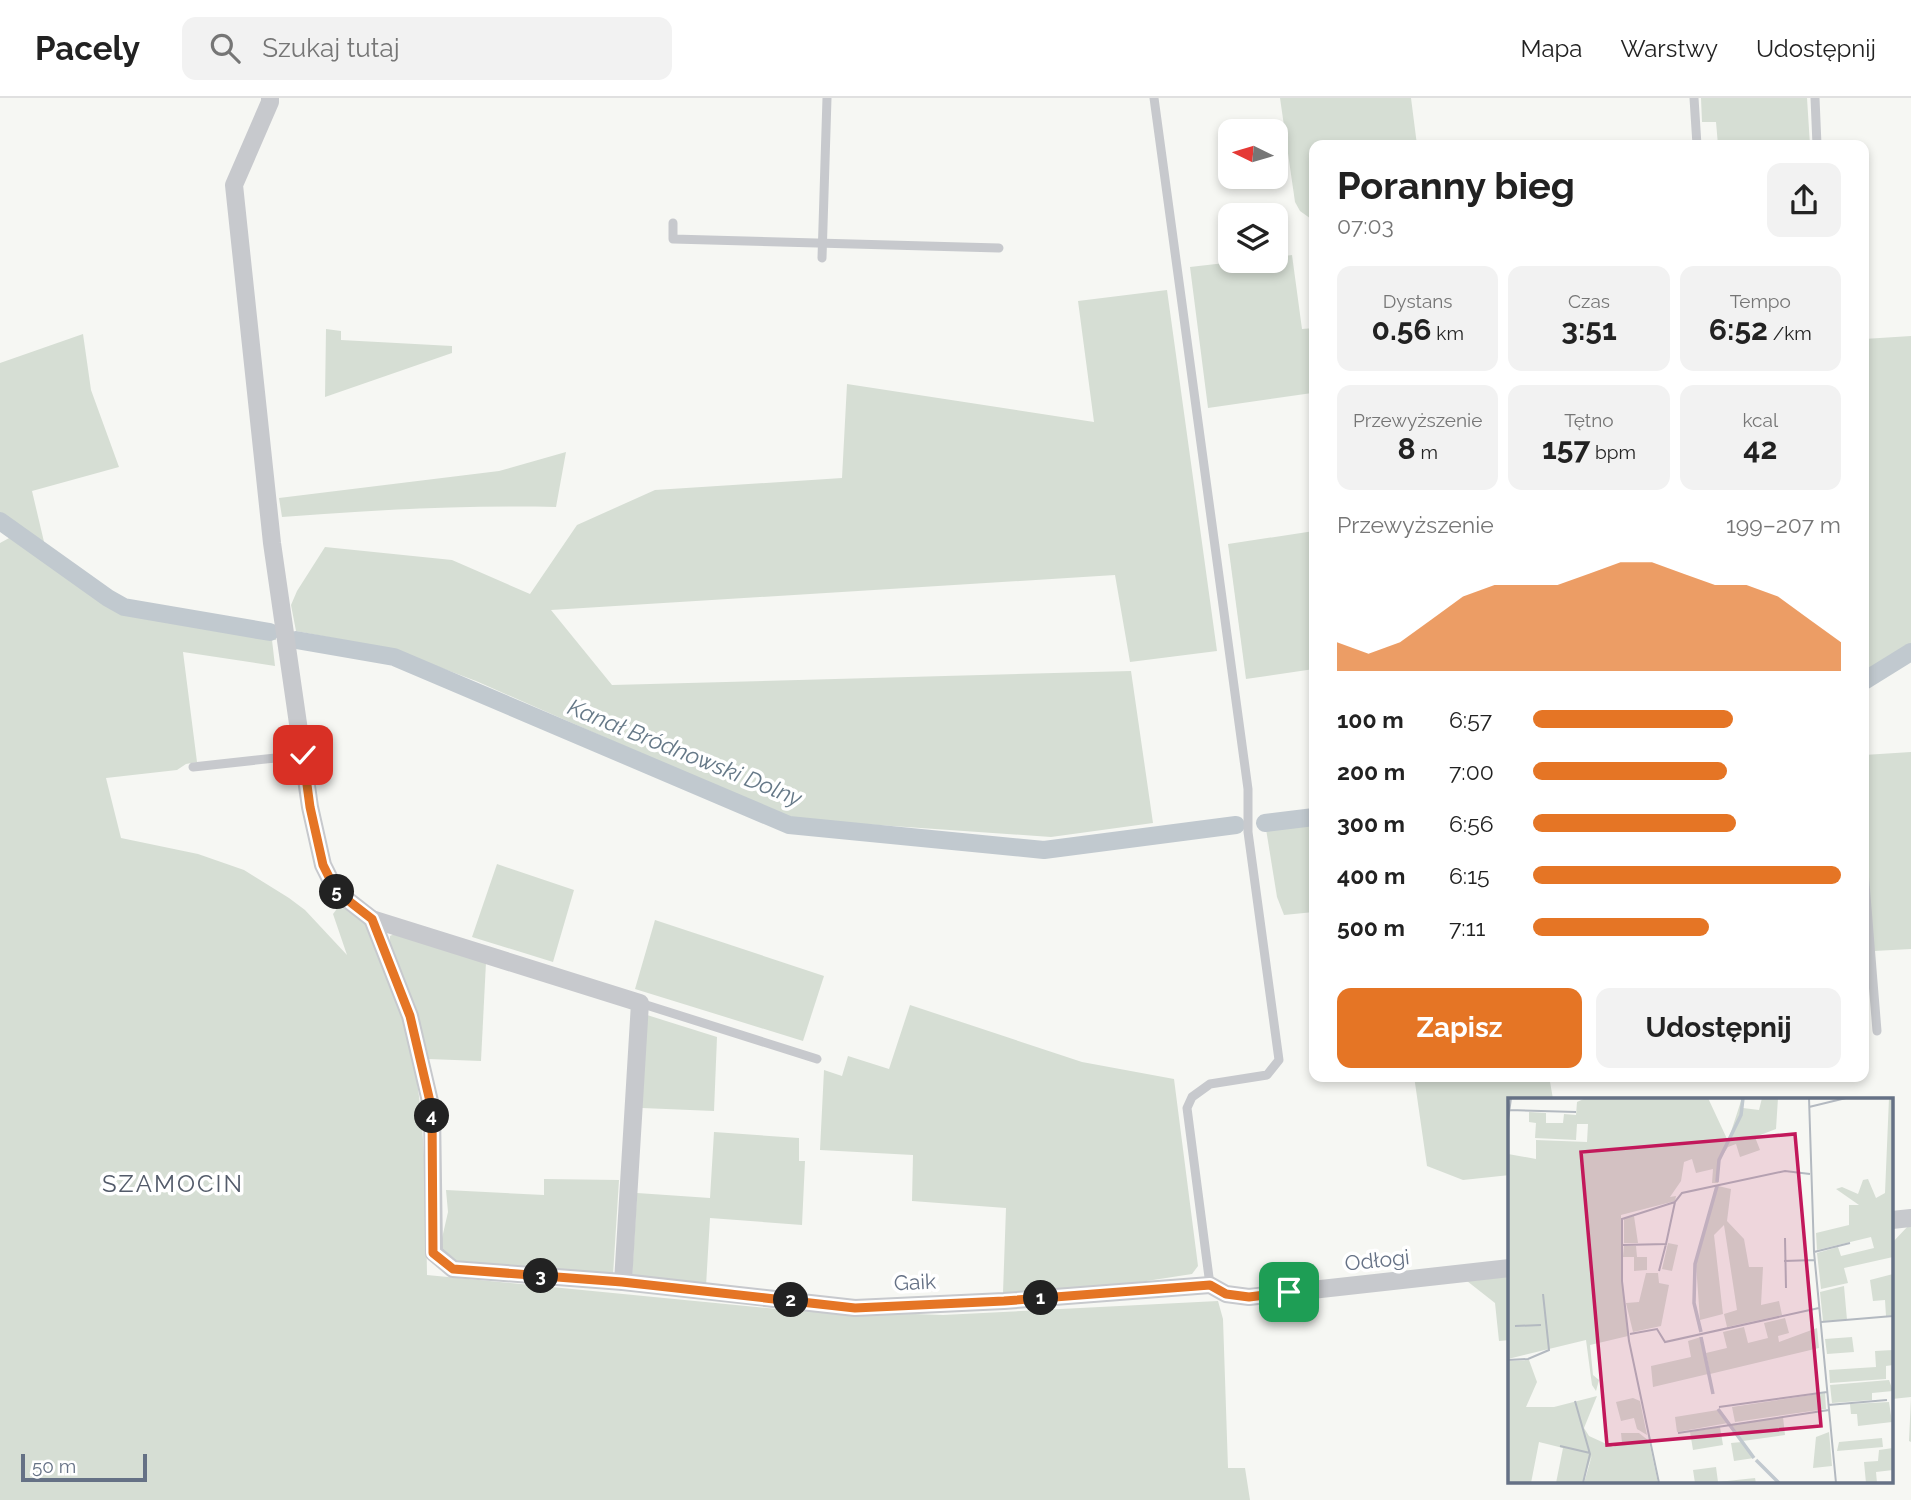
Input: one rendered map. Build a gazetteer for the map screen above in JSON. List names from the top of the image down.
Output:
{
  "streets": {
    "street": ["Odłogi", "Gaik"]
  },
  "crossings": [
    ["Odłogi", "Gaik"]
  ],
  "districts": ["SZAMOCIN"],
  "water": ["Kanał Bródnowski Dolny"],
  "scale_bar": "50 m",
  "north": "left",
  "page": {
    "header": "Pacely",
    "search": "Szukaj tutaj",
    "nav": ["Mapa", "Warstwy", "Udostępnij"],
    "heading": ["Poranny bieg", "07:03"],
    "stats": [
      ["Dystans", "0.56 km"],
      ["Czas", "3:51"],
      ["Tempo", "6:52 /km"],
      ["Przewyższenie", "8 m"],
      ["Tętno", "157 bpm"],
      ["kcal", "42"]
    ],
    "chart": ["Przewyższenie", "199–207 m"],
    "list": [
      {
        "name": "100 m",
        "note": "6:57"
      },
      {
        "name": "200 m",
        "note": "7:00"
      },
      {
        "name": "300 m",
        "note": "6:56"
      },
      {
        "name": "400 m",
        "note": "6:15"
      },
      {
        "name": "500 m",
        "note": "7:11"
      }
    ],
    "pins": [
      "5",
      "4",
      "3",
      "1",
      "2"
    ],
    "buttons": ["Zapisz", "Udostępnij"],
    "scale": "50 m"
  }
}
